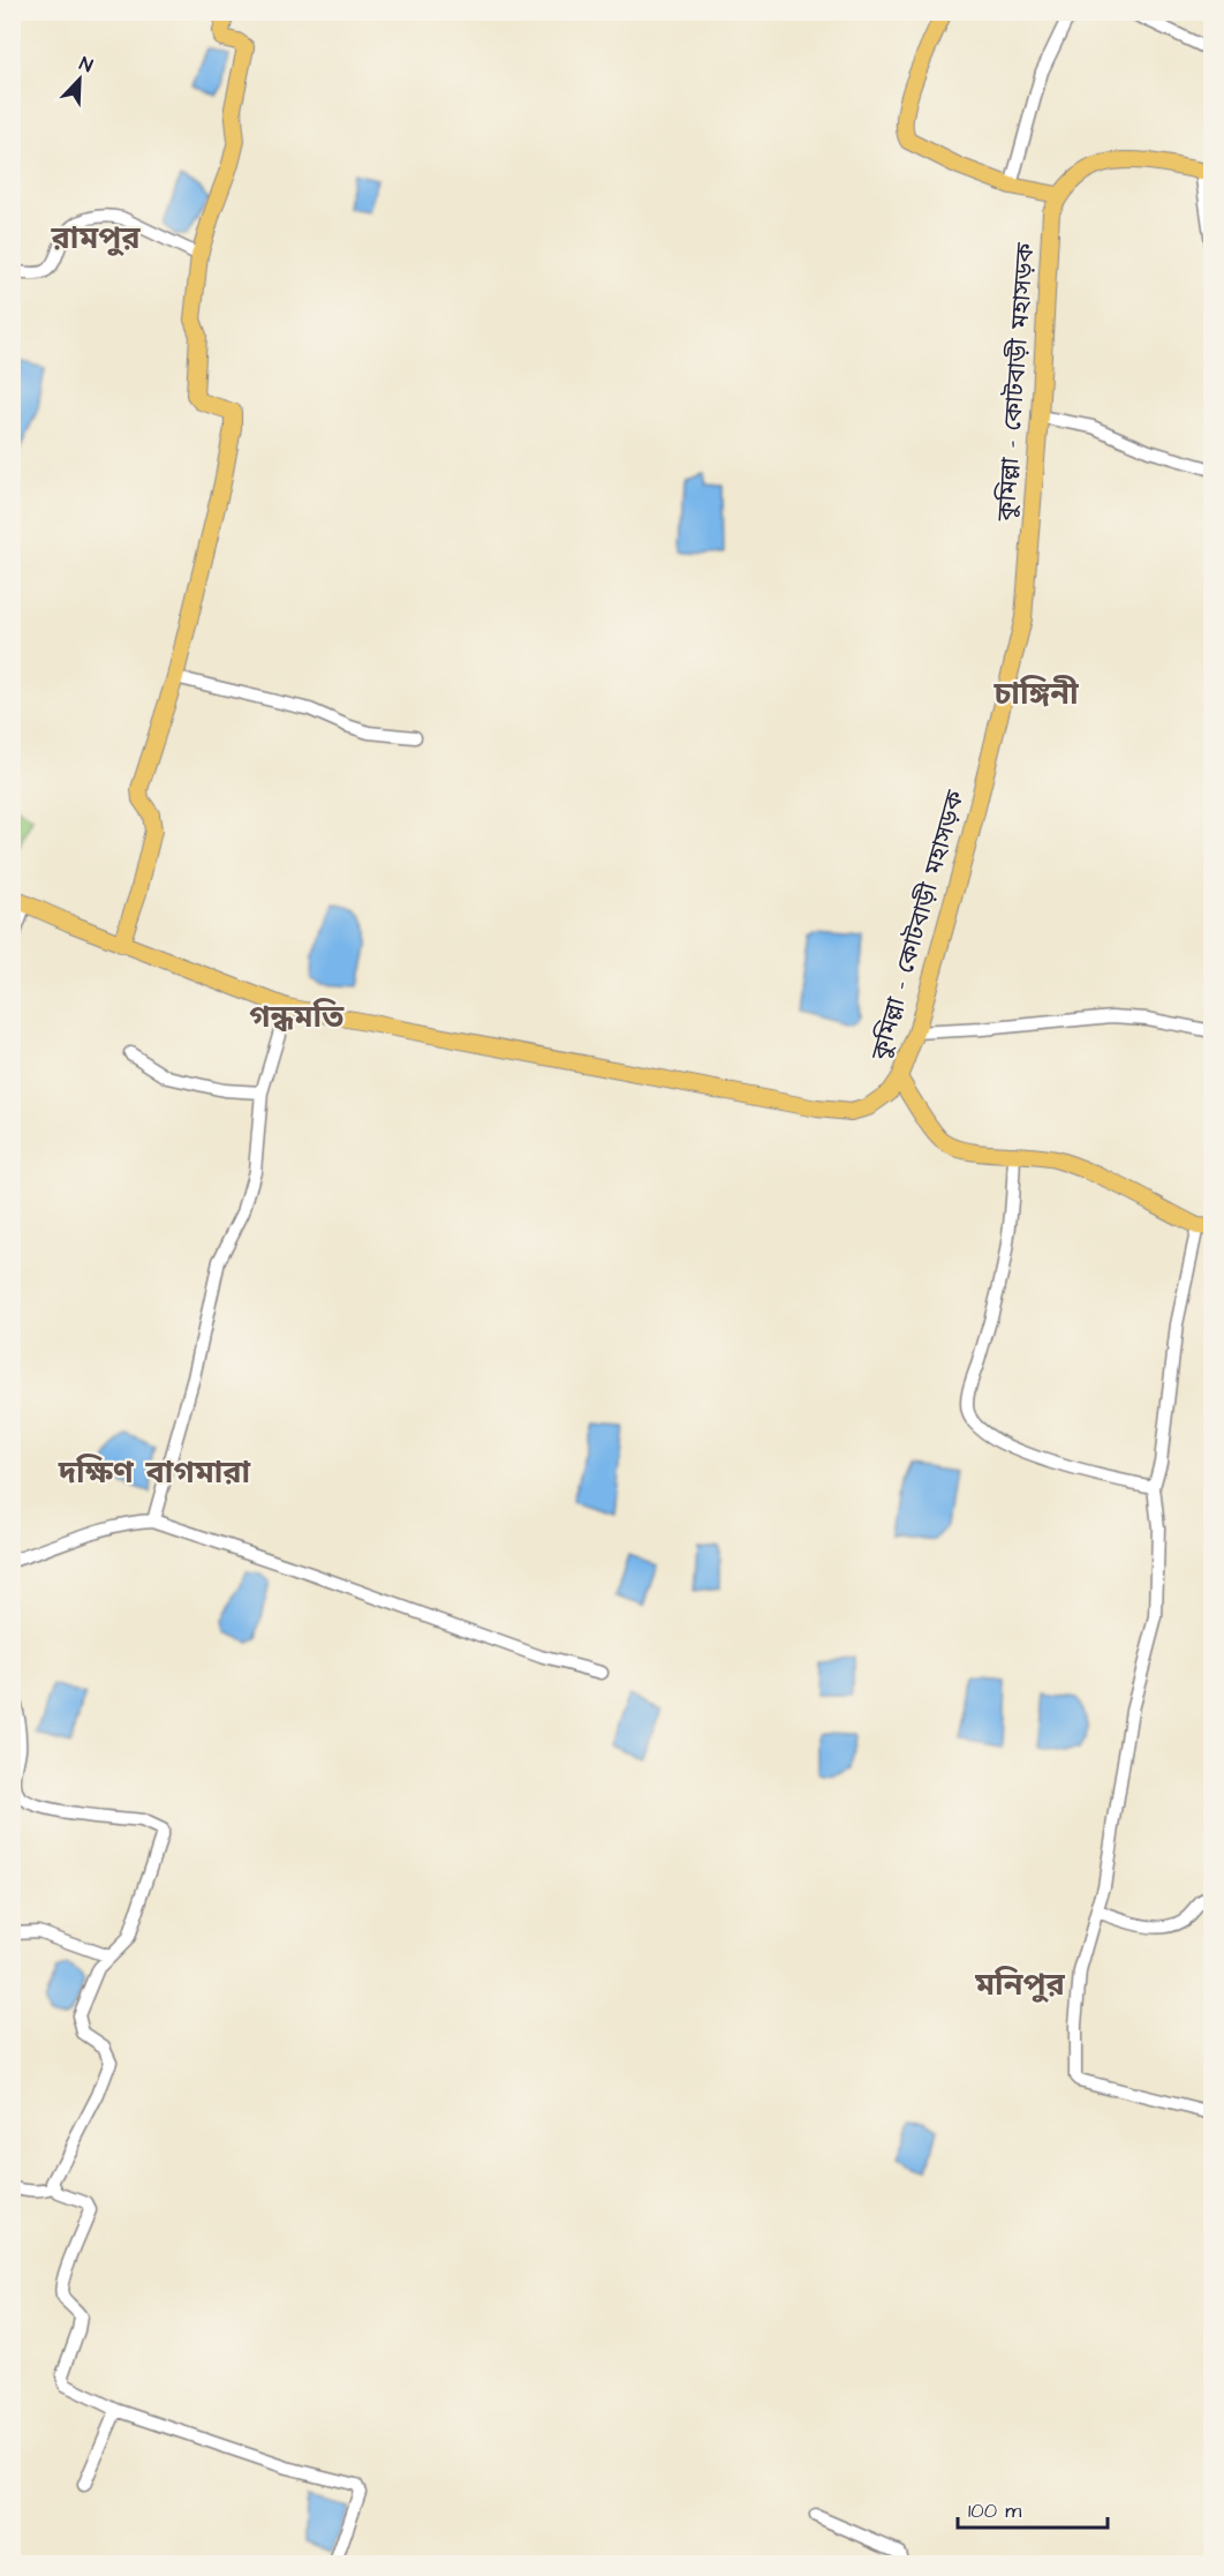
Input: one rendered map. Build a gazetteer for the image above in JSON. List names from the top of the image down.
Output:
{
  "streets": {
    "main road": ["কুমিল্লা - কোটবাড়ী মহাসড়ক"]
  },
  "districts": [
    "রামপুর",
    "চাঙ্গিনী",
    "গন্ধমতি",
    "দক্ষিণ বাগমারা",
    "মনিপুর"
  ],
  "scale_bar": "100 m",
  "north": "top right"
}
